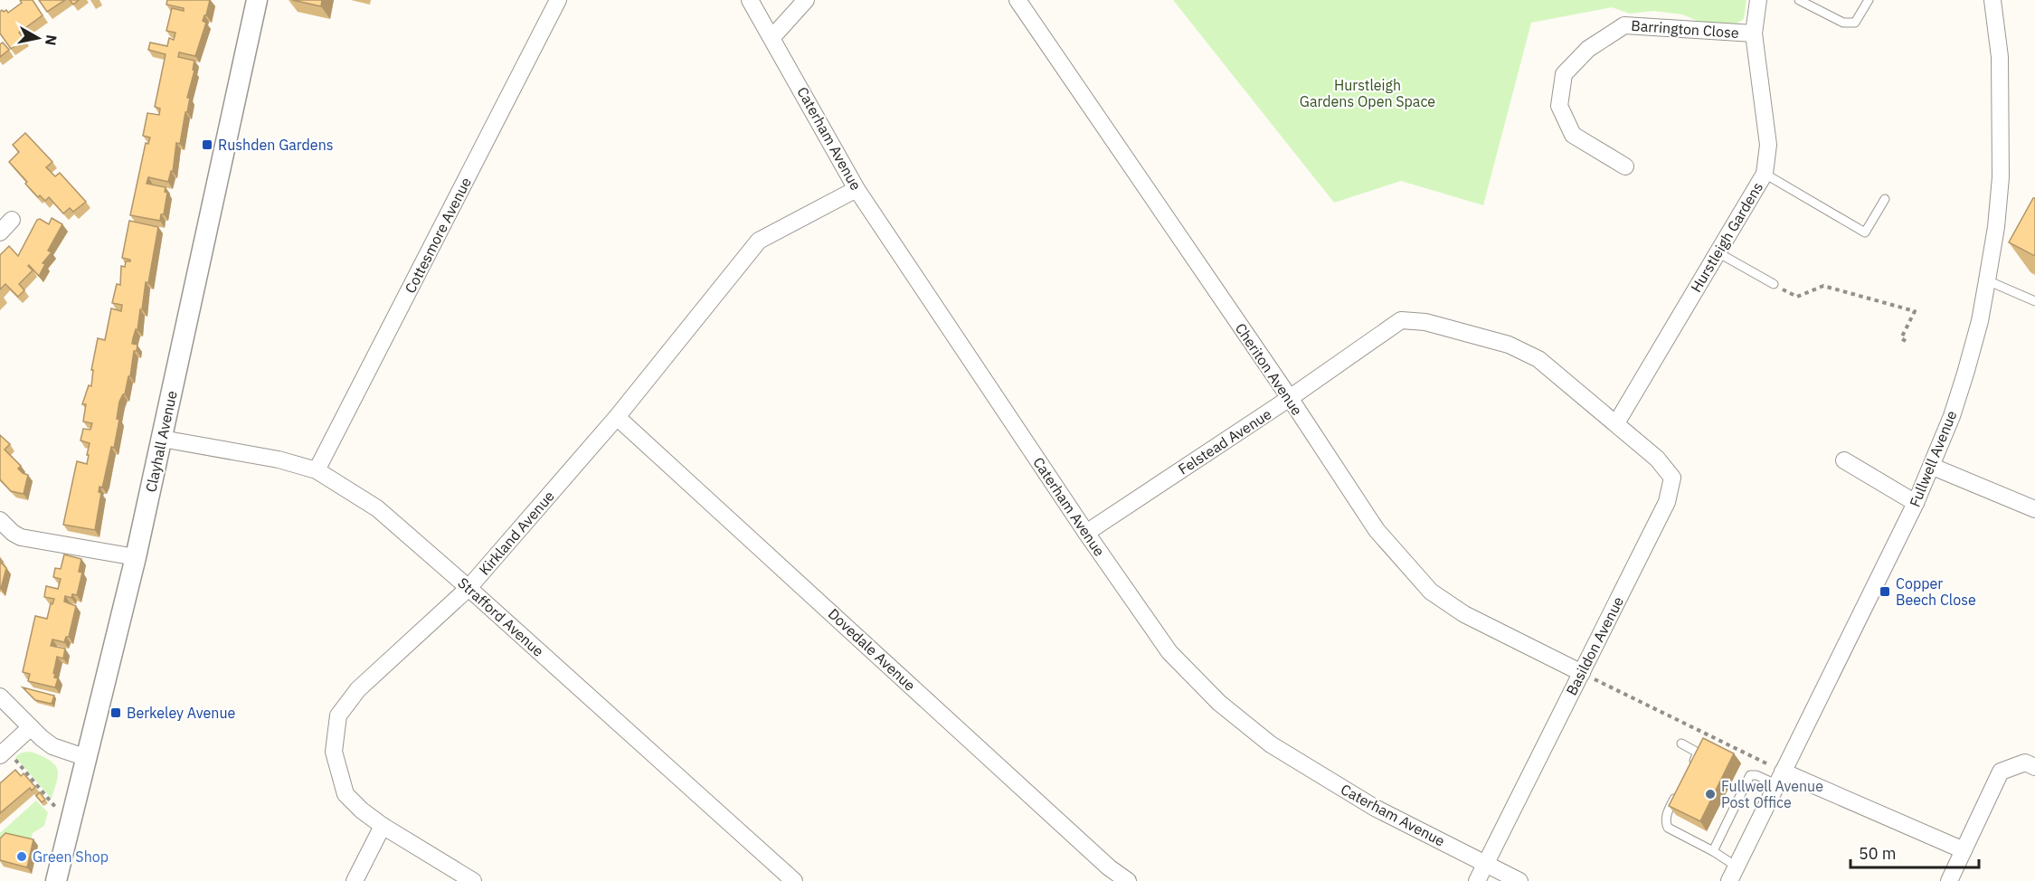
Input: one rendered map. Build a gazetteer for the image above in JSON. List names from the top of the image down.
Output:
{
  "streets": {
    "street": [
      "Barrington Close",
      "Caterham Avenue",
      "Cottesmore Avenue",
      "Hurstleigh Gardens",
      "Cheriton Avenue",
      "Clayhall Avenue",
      "Felstead Avenue",
      "Fullwell Avenue",
      "Kirkland Avenue",
      "Strafford Avenue",
      "Basildon Avenue",
      "Dovedale Avenue"
    ]
  },
  "crossings": [
    ["Barrington Close", "Hurstleigh Gardens"],
    ["Caterham Avenue", "Felstead Avenue"],
    ["Caterham Avenue", "Kirkland Avenue"],
    ["Caterham Avenue", "Basildon Avenue"],
    ["Cottesmore Avenue", "Strafford Avenue"],
    ["Hurstleigh Gardens", "Felstead Avenue"],
    ["Hurstleigh Gardens", "Basildon Avenue"],
    ["Cheriton Avenue", "Felstead Avenue"],
    ["Cheriton Avenue", "Basildon Avenue"],
    ["Clayhall Avenue", "Strafford Avenue"],
    ["Felstead Avenue", "Basildon Avenue"],
    ["Kirkland Avenue", "Strafford Avenue"],
    ["Kirkland Avenue", "Dovedale Avenue"]
  ],
  "parks": ["Hurstleigh Gardens Open Space"],
  "places": {
    "transit": ["Rushden Gardens", "Copper Beech Close", "Berkeley Avenue"],
    "other": ["Fullwell Avenue Post Office", "Green Shop"]
  },
  "scale_bar": "50 m",
  "north": "right"
}
